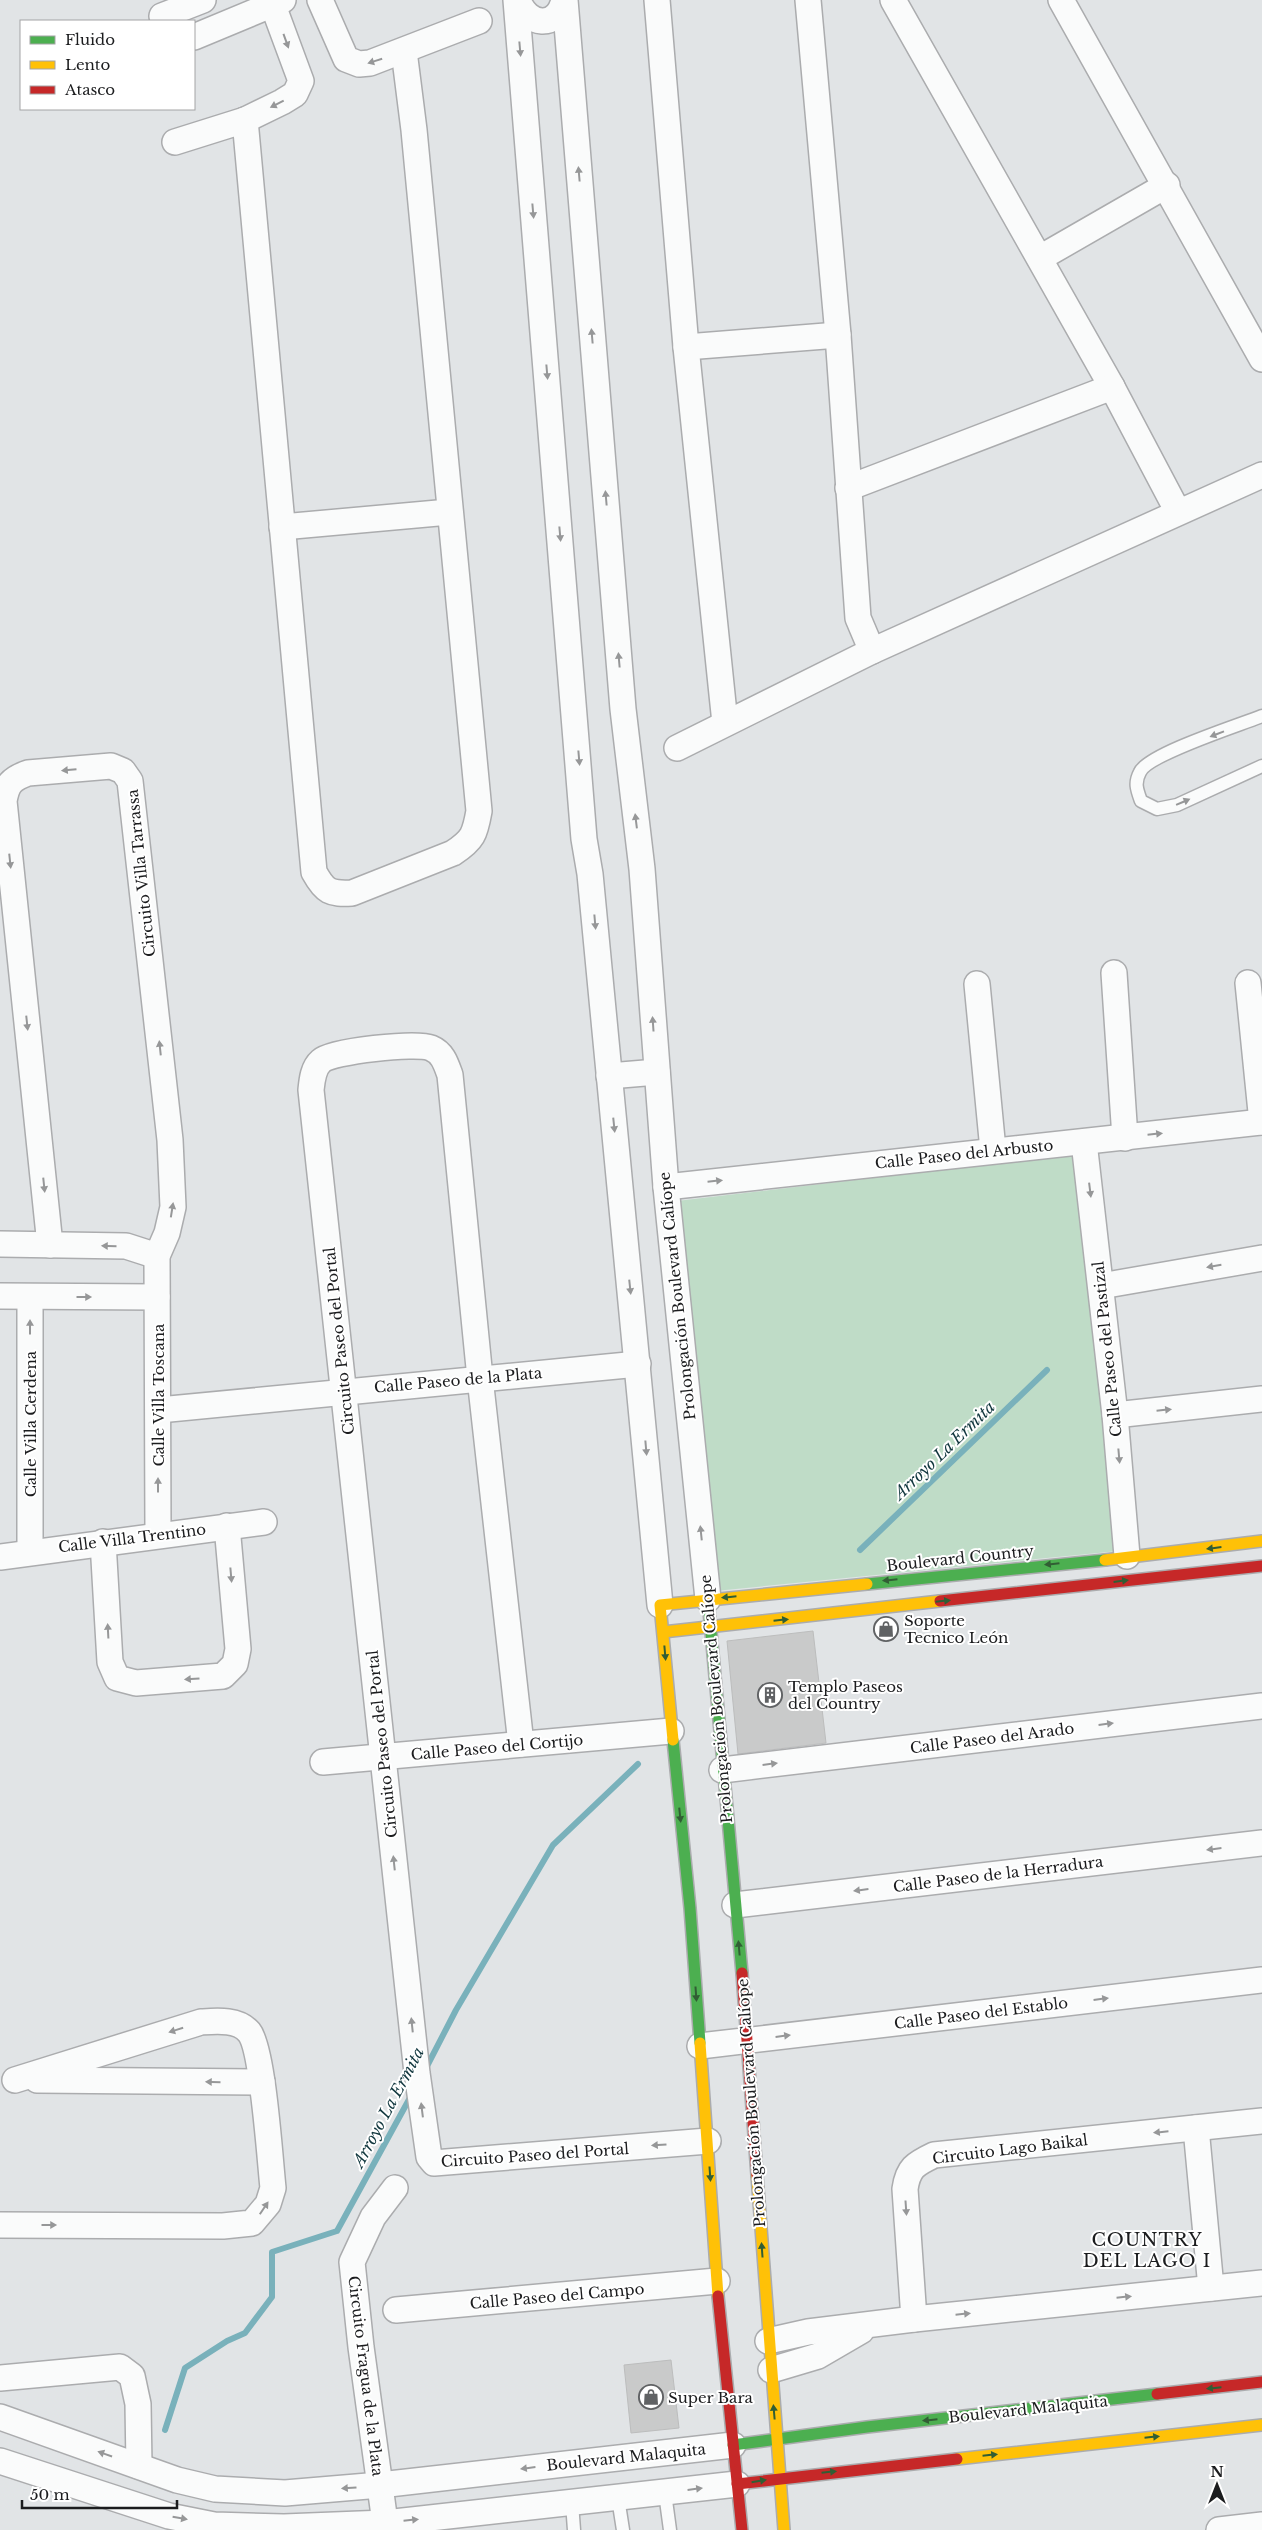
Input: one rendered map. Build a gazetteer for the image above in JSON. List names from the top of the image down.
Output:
{
  "streets": {
    "street": [
      "Circuito Villa Tarrassa",
      "Calle Paseo del Arbusto",
      "Prolongación Boulevard Calíope",
      "Circuito Paseo del Portal",
      "Calle Paseo del Pastizal",
      "Calle Paseo de la Plata",
      "Calle Villa Toscana",
      "Calle Villa Cerdena",
      "Calle Villa Trentino",
      "Boulevard Country",
      "Calle Paseo del Arado",
      "Calle Paseo del Cortijo",
      "Calle Paseo de la Herradura",
      "Calle Paseo del Establo",
      "Circuito Lago Baikal",
      "Calle Paseo del Campo",
      "Circuito Fragua de la Plata",
      "Boulevard Malaquita"
    ]
  },
  "crossings": [
    ["Circuito Villa Tarrassa", "Calle Villa Toscana"],
    ["Calle Paseo del Arbusto", "Prolongación Boulevard Calíope"],
    ["Calle Paseo del Arbusto", "Calle Paseo del Pastizal"],
    ["Prolongación Boulevard Calíope", "Boulevard Country"],
    ["Prolongación Boulevard Calíope", "Calle Paseo del Arado"],
    ["Prolongación Boulevard Calíope", "Calle Paseo de la Herradura"],
    ["Prolongación Boulevard Calíope", "Calle Paseo del Establo"],
    ["Prolongación Boulevard Calíope", "Boulevard Malaquita"],
    ["Circuito Paseo del Portal", "Calle Paseo de la Plata"],
    ["Circuito Paseo del Portal", "Calle Paseo del Cortijo"],
    ["Calle Paseo del Pastizal", "Boulevard Country"],
    ["Calle Paseo de la Plata", "Calle Villa Toscana"],
    ["Calle Villa Toscana", "Calle Villa Trentino"],
    ["Calle Villa Cerdena", "Calle Villa Trentino"],
    ["Circuito Fragua de la Plata", "Boulevard Malaquita"]
  ],
  "one_way": [
    "Calle Paseo del Arbusto",
    "Calle Paseo del Pastizal",
    "Calle Villa Toscana",
    "Calle Villa Cerdena",
    "Calle Paseo de la Herradura",
    "Calle Paseo del Establo"
  ],
  "districts": ["COUNTRY DEL LAGO I"],
  "water": ["Arroyo La Ermita"],
  "places": {
    "shop": ["Soporte Tecnico León", "Super Bara"],
    "building": ["Templo Paseos del Country"]
  },
  "legend": ["Fluido", "Lento", "Atasco"],
  "scale_bar": "50 m",
  "north": "top"
}
